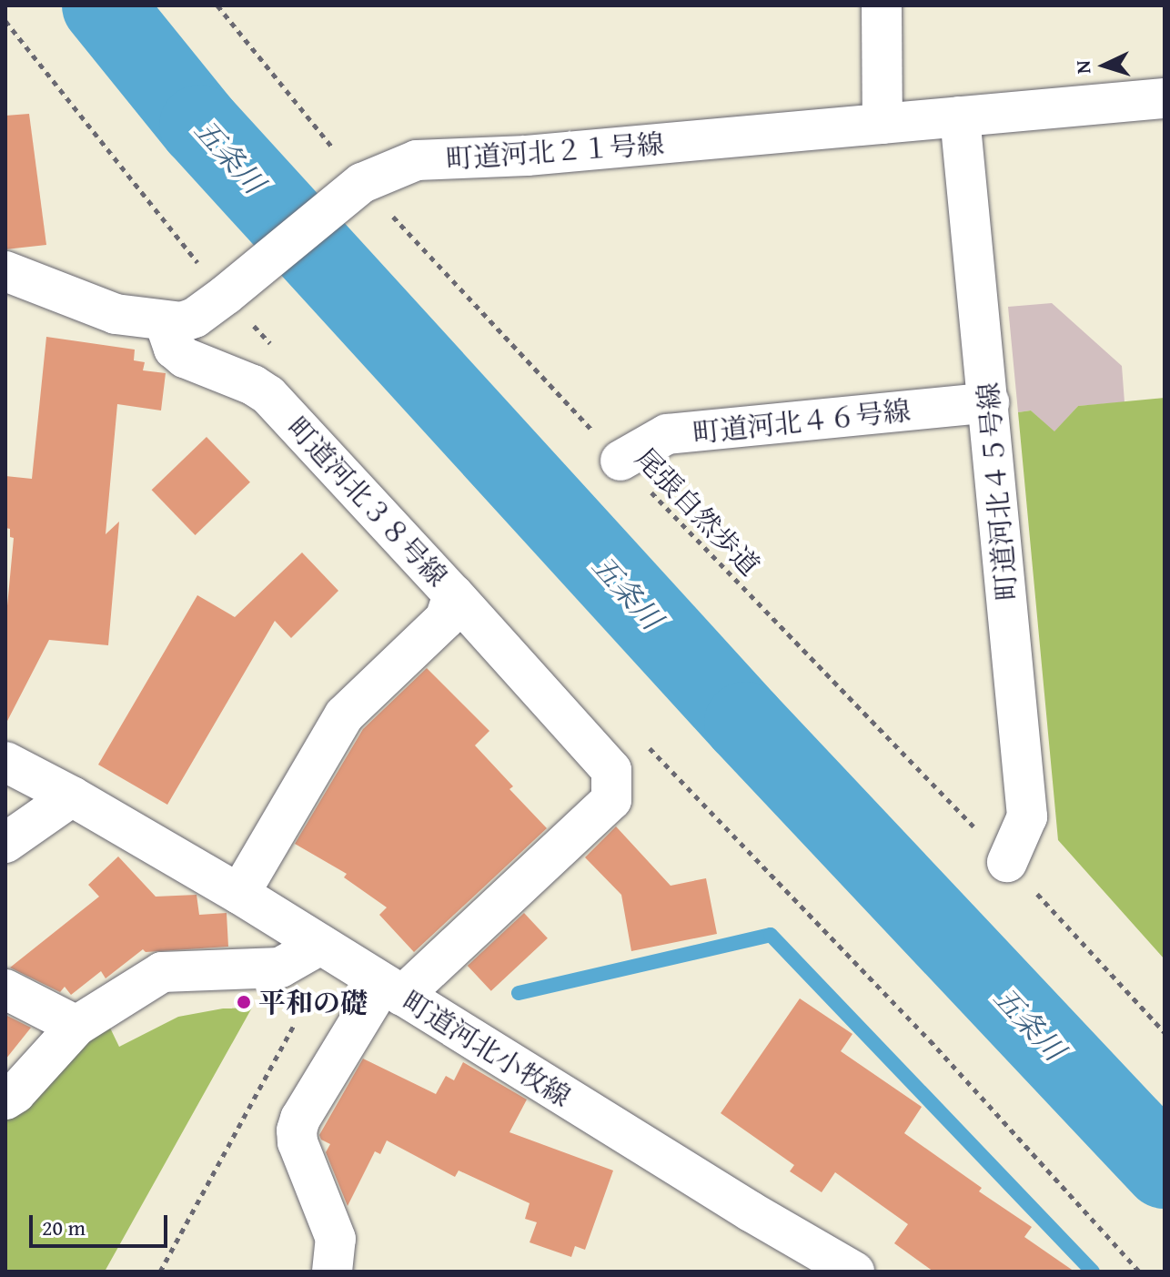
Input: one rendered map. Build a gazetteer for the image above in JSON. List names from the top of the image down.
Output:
{
  "streets": {
    "street": [
      "町道河北２１号線",
      "町道河北４６号線",
      "町道河北４５号線",
      "町道河北３８号線",
      "町道河北小牧線"
    ],
    "path": ["尾張自然歩道"]
  },
  "crossings": [
    ["町道河北２１号線", "町道河北４５号線"],
    ["町道河北２１号線", "町道河北３８号線"],
    ["町道河北２１号線", "尾張自然歩道"],
    ["町道河北４６号線", "町道河北４５号線"],
    ["町道河北４６号線", "尾張自然歩道"],
    ["町道河北４５号線", "尾張自然歩道"],
    ["町道河北３８号線", "町道河北小牧線"]
  ],
  "water": ["五条川"],
  "places": ["平和の礎"],
  "scale_bar": "20 m",
  "north": "left"
}
